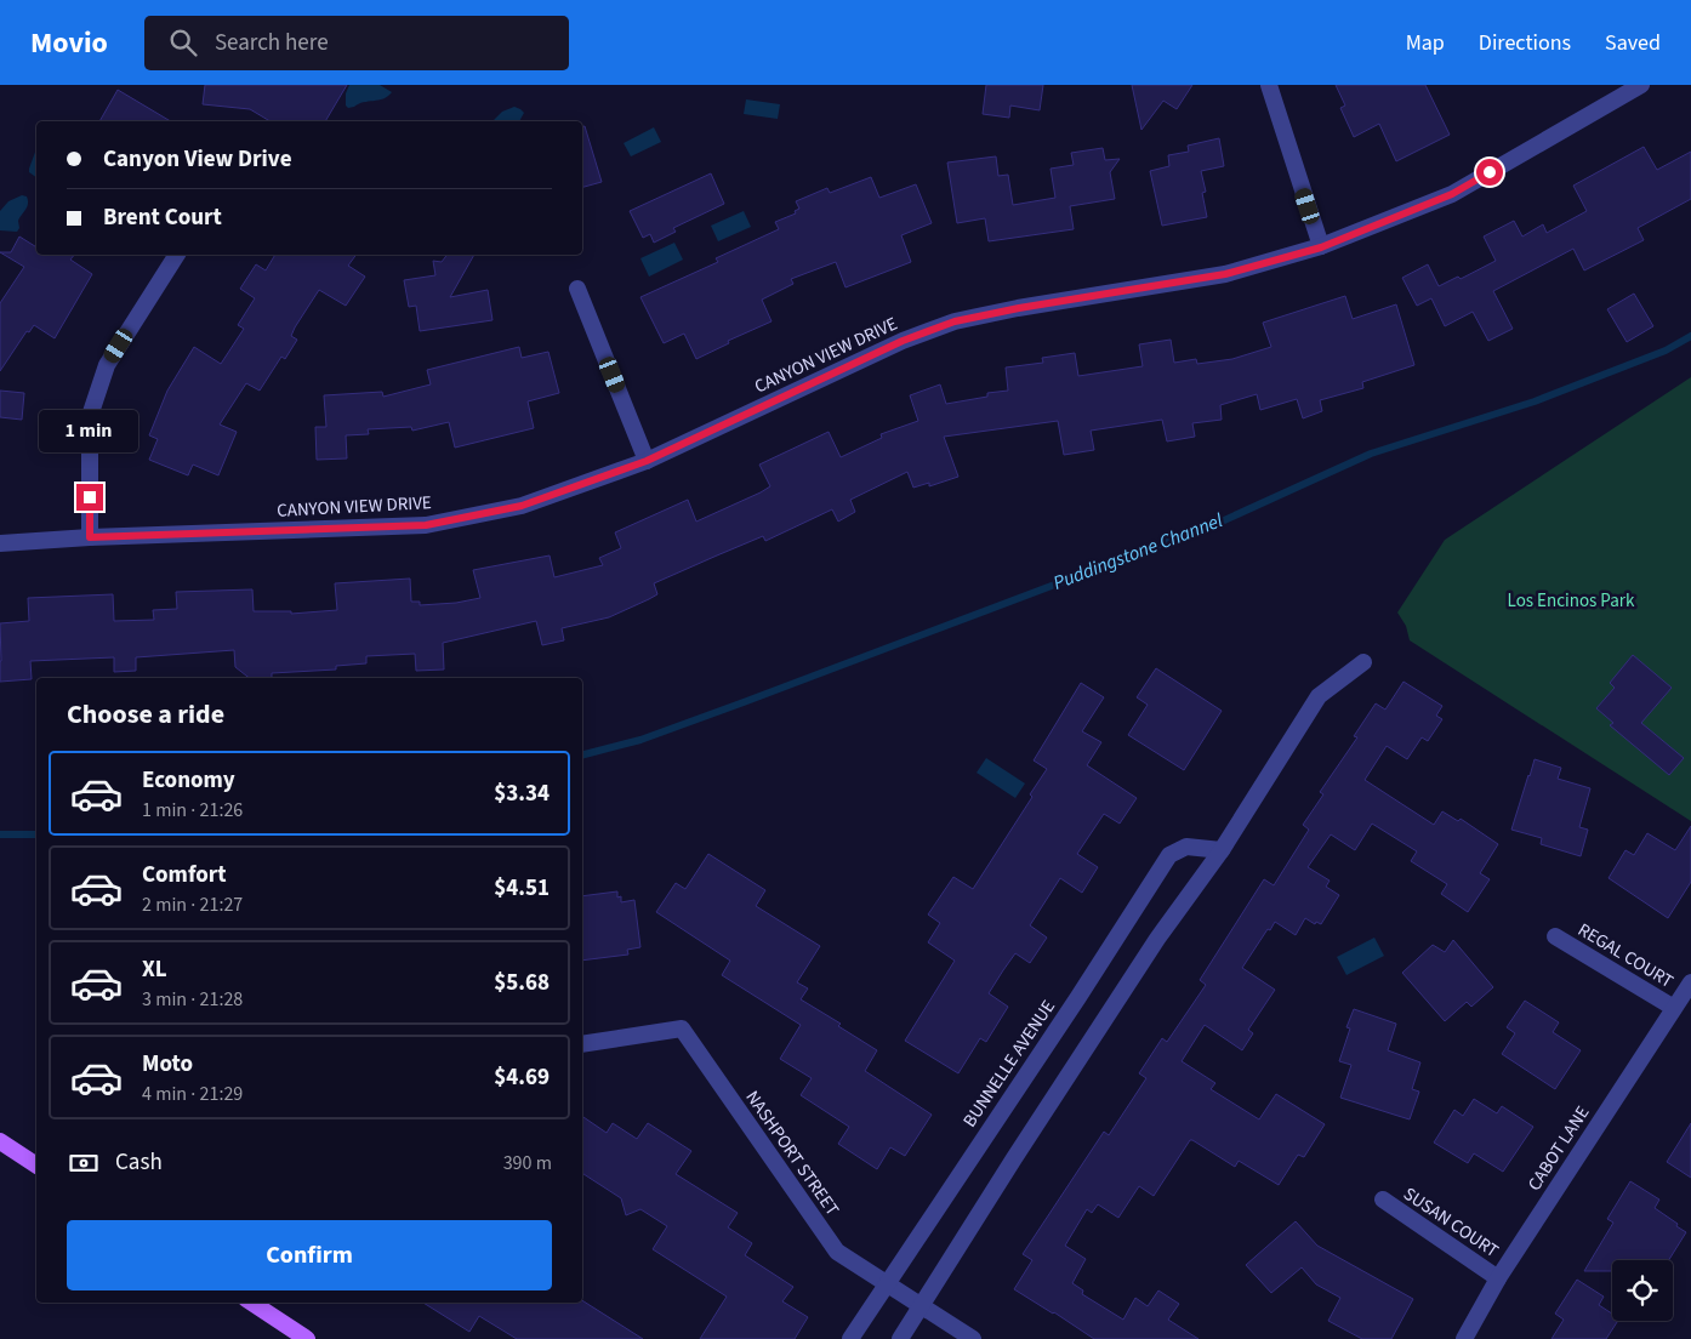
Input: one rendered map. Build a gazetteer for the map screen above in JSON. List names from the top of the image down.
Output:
{
  "streets": {
    "street": [
      "CANYON VIEW DRIVE",
      "REGAL COURT",
      "BUNNELLE AVENUE",
      "CABOT LANE",
      "NASHPORT STREET",
      "SUSAN COURT"
    ]
  },
  "crossings": [
    ["REGAL COURT", "CABOT LANE"],
    ["BUNNELLE AVENUE", "NASHPORT STREET"],
    ["CABOT LANE", "SUSAN COURT"]
  ],
  "water": ["Puddingstone Channel"],
  "parks": ["Los Encinos Park"],
  "page": {
    "header": "Movio",
    "search": "Search here",
    "nav": ["Map", "Directions", "Saved"],
    "banner": ["Canyon View Drive", "Brent Court"],
    "bubble": "1 min",
    "heading": "Choose a ride",
    "list": [
      {
        "name": "Economy",
        "note": "1 min · 21:26",
        "value": "$3.34"
      },
      {
        "name": "Comfort",
        "note": "2 min · 21:27",
        "value": "$4.51"
      },
      {
        "name": "XL",
        "note": "3 min · 21:28",
        "value": "$5.68"
      },
      {
        "name": "Moto",
        "note": "4 min · 21:29",
        "value": "$4.69"
      }
    ],
    "pay": ["Cash", "390 m"],
    "buttons": "Confirm"
  }
}
